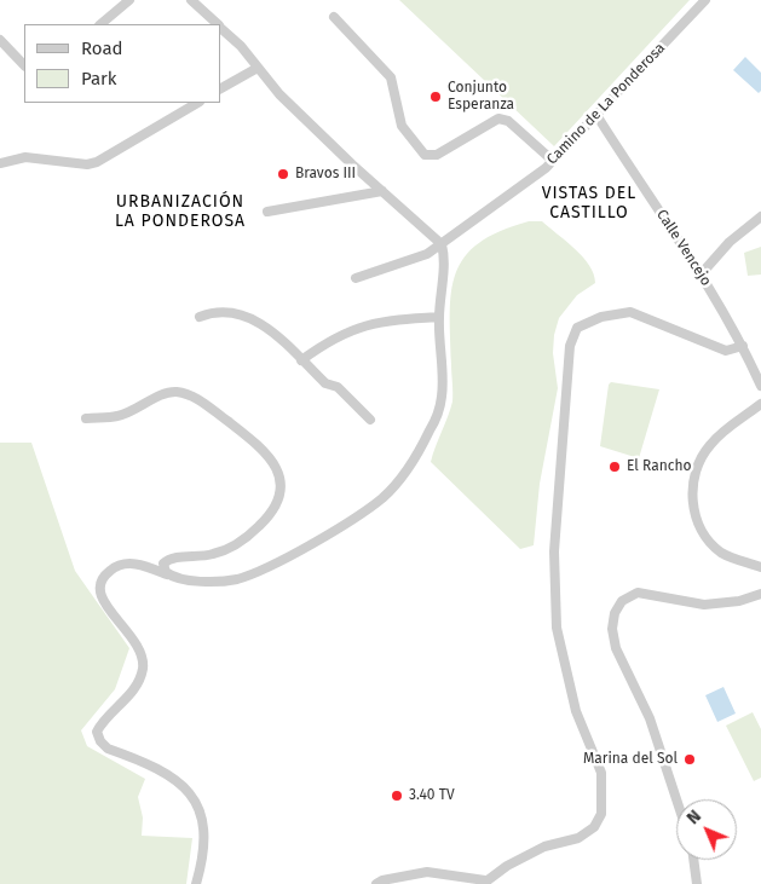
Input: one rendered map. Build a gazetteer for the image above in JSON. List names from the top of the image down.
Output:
{
  "streets": {
    "street": ["Camino de La Ponderosa", "Calle Vencejo"]
  },
  "crossings": [
    ["Camino de La Ponderosa", "Calle Vencejo"]
  ],
  "districts": ["VISTAS DEL CASTILLO", "URBANIZACIÓN LA PONDEROSA"],
  "places": [
    "Conjunto Esperanza",
    "Bravos III",
    "El Rancho",
    "Marina del Sol",
    "3.40 TV"
  ],
  "legend": ["Road", "Park"],
  "north": "top left"
}
